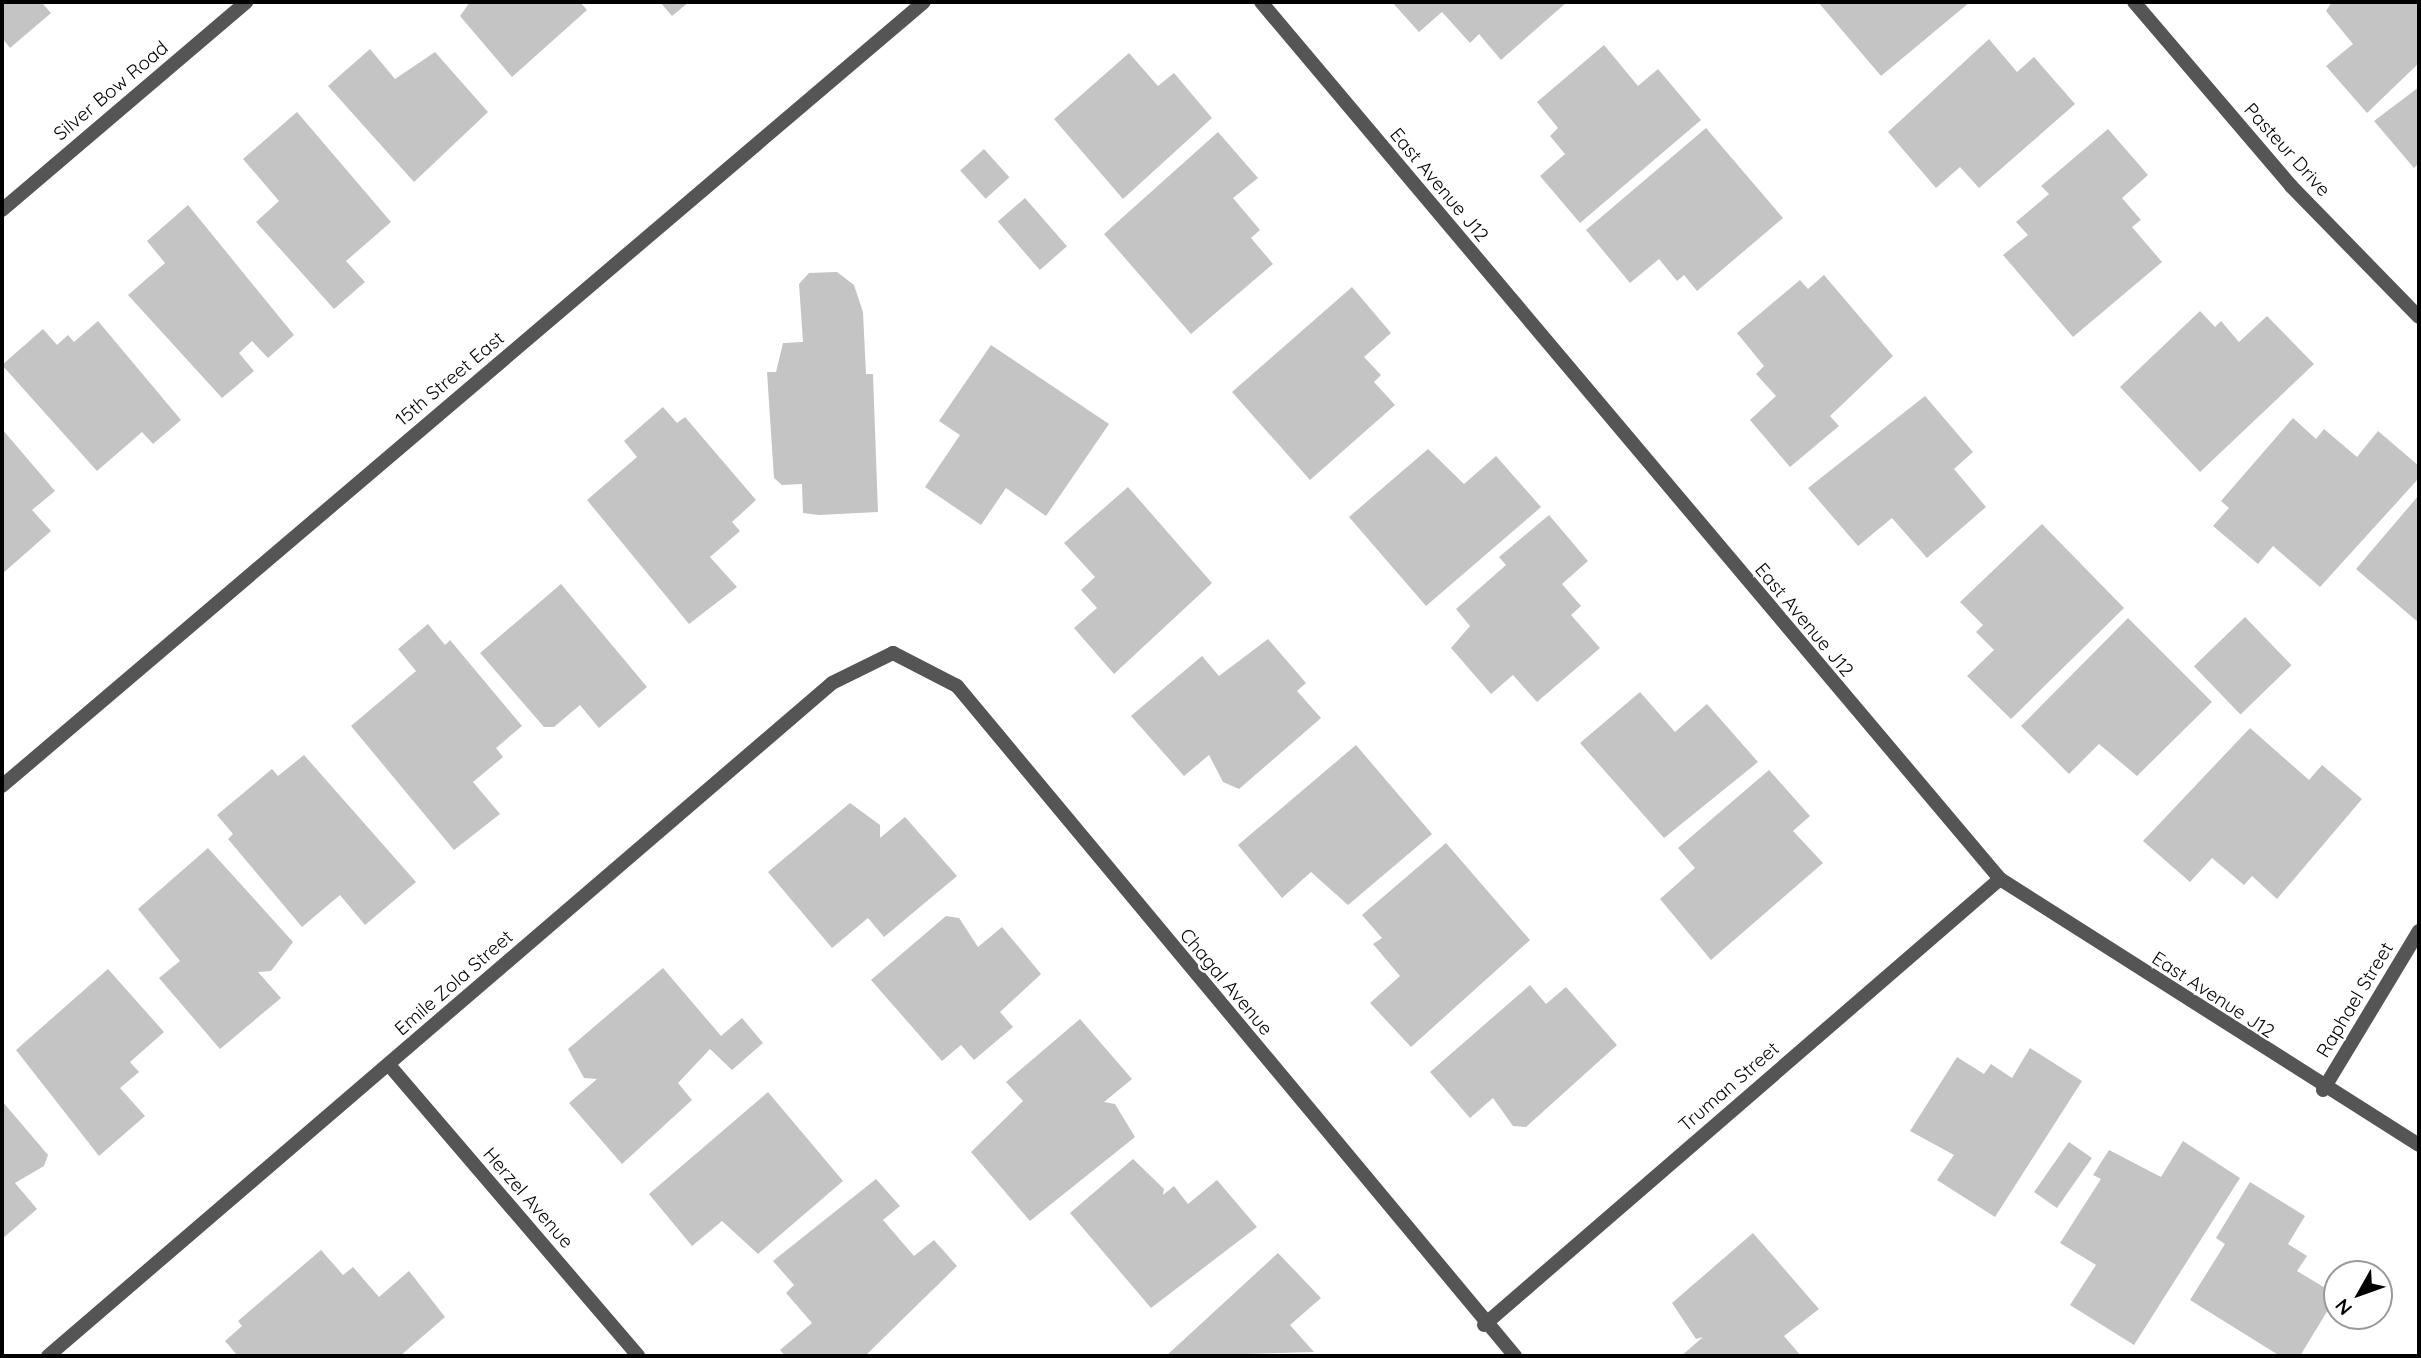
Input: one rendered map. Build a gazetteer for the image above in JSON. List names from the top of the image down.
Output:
{
  "streets": {
    "street": [
      "Silver Bow Road",
      "Pasteur Drive",
      "East Avenue J12",
      "15th Street East",
      "Chagal Avenue",
      "Emile Zola Street",
      "Raphael Street",
      "Truman Street",
      "Herzel Avenue"
    ]
  },
  "crossings": [
    ["East Avenue J12", "Raphael Street"],
    ["East Avenue J12", "Truman Street"],
    ["Chagal Avenue", "Emile Zola Street"],
    ["Chagal Avenue", "Truman Street"],
    ["Emile Zola Street", "Herzel Avenue"]
  ],
  "north": "bottom left"
}
